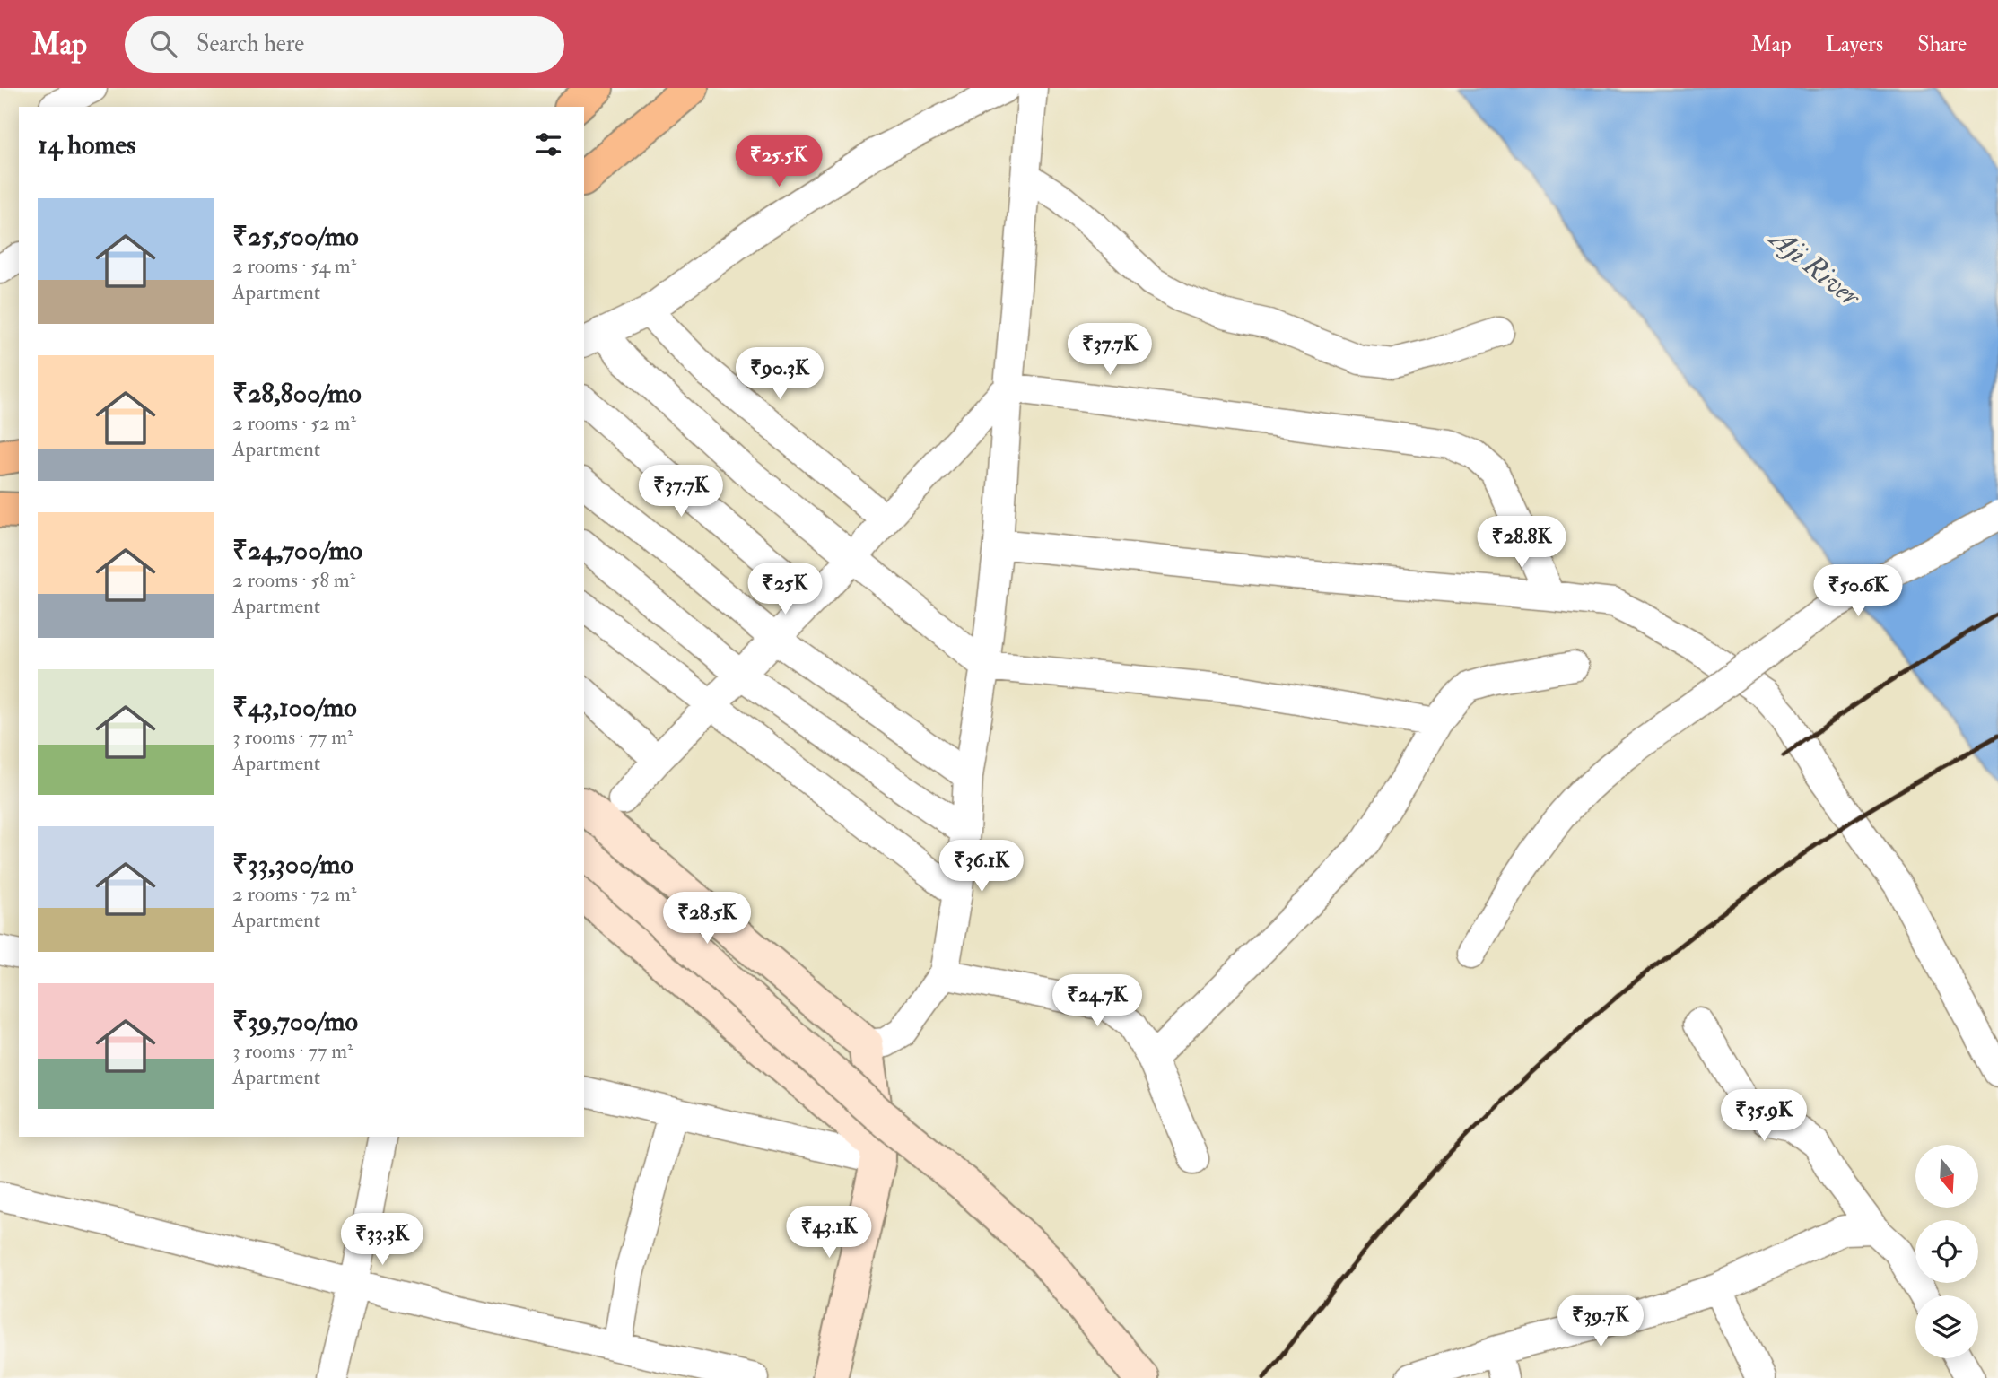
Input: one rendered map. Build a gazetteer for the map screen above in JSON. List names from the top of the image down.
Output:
{
  "water": ["Aji River"],
  "north": "bottom",
  "page": {
    "header": "Map",
    "search": "Search here",
    "nav": ["Map", "Layers", "Share"],
    "heading": "14 homes",
    "price": [
      "₹25.5K",
      "₹37.7K",
      "₹90.3K",
      "₹37.7K",
      "₹28.8K",
      "₹25K",
      "₹50.6K",
      "₹36.1K",
      "₹28.5K",
      "₹24.7K",
      "₹35.9K",
      "₹43.1K",
      "₹33.3K",
      "₹39.7K"
    ],
    "list": [
      {
        "name": "₹25,500/mo",
        "note": "2 rooms · 54 m² · Apartment"
      },
      {
        "name": "₹28,800/mo",
        "note": "2 rooms · 52 m² · Apartment"
      },
      {
        "name": "₹24,700/mo",
        "note": "2 rooms · 58 m² · Apartment"
      },
      {
        "name": "₹43,100/mo",
        "note": "3 rooms · 77 m² · Apartment"
      },
      {
        "name": "₹33,300/mo",
        "note": "2 rooms · 72 m² · Apartment"
      },
      {
        "name": "₹39,700/mo",
        "note": "3 rooms · 77 m² · Apartment"
      }
    ]
  }
}
